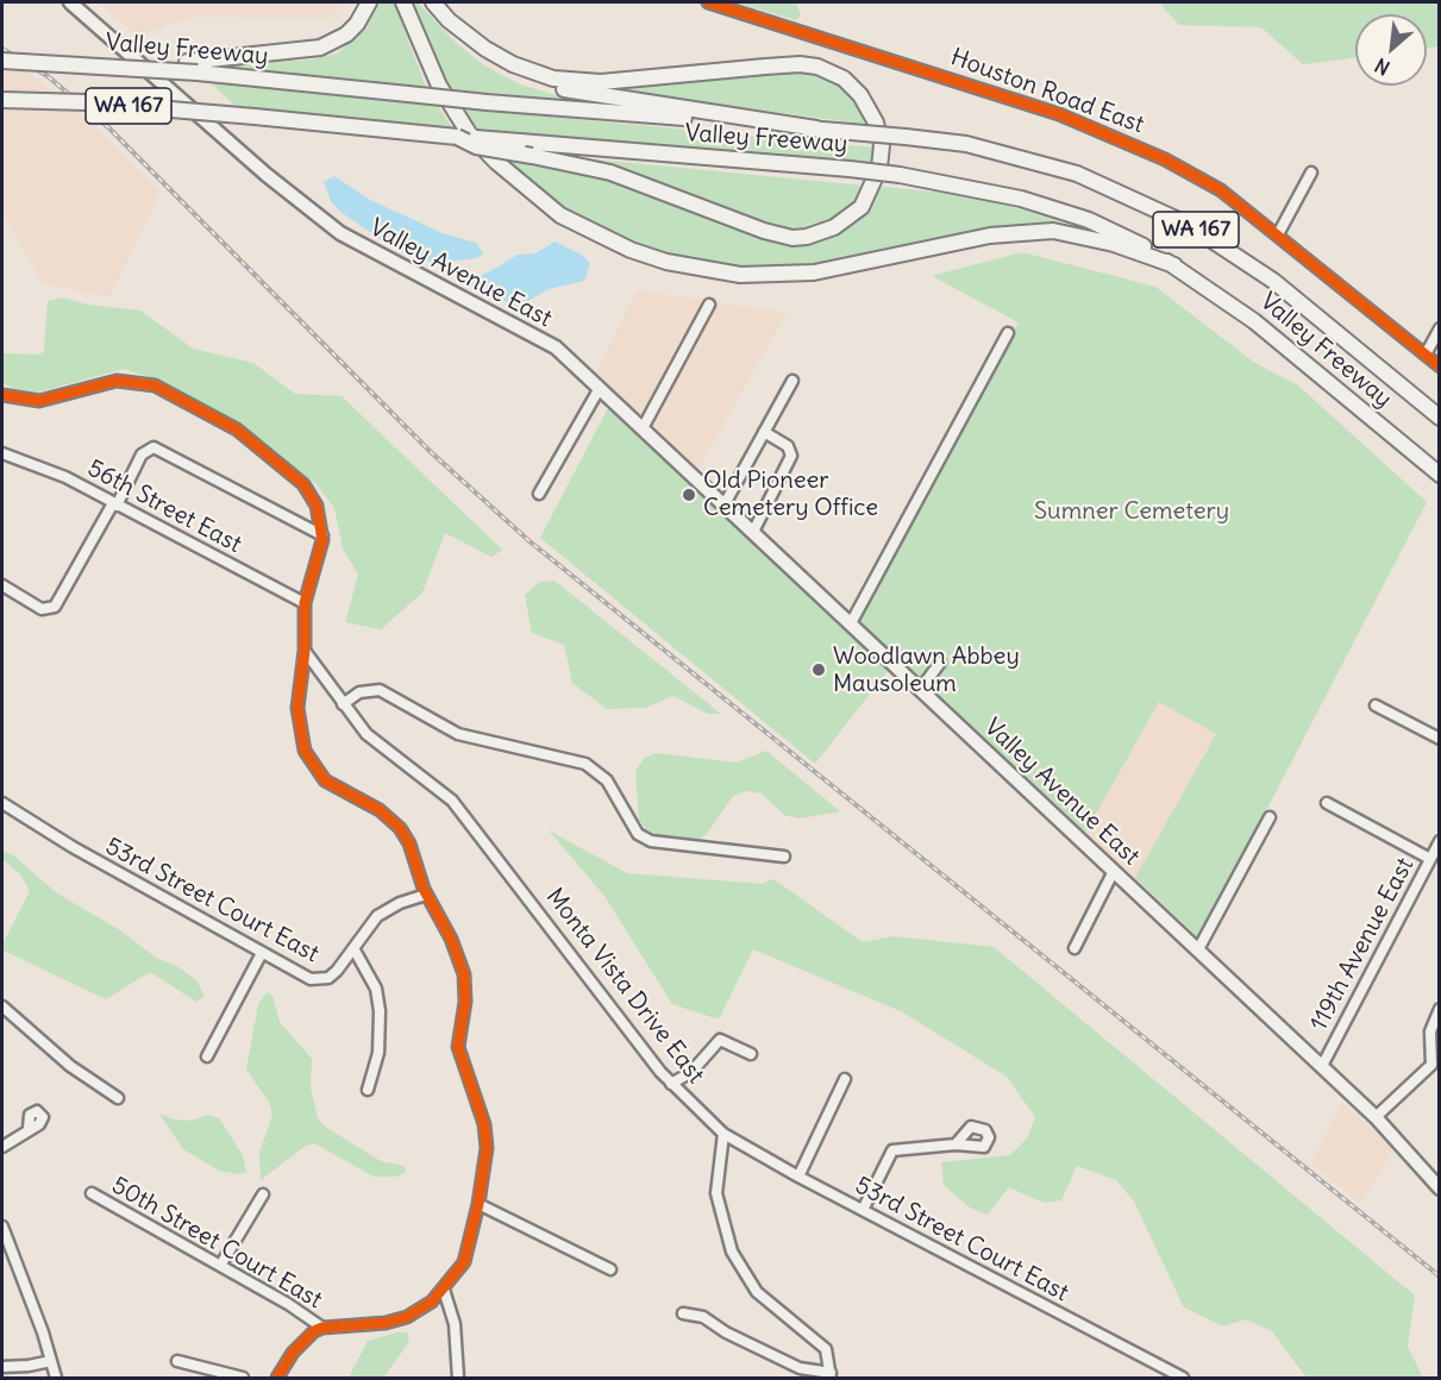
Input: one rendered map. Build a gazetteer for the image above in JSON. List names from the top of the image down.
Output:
{
  "streets": {
    "highway": ["Valley Freeway", "WA 167"],
    "main road": ["Valley Avenue East"],
    "street": [
      "Houston Road East",
      "56th Street East",
      "53rd Street Court East",
      "119th Avenue East",
      "Monta Vista Drive East",
      "50th Street Court East"
    ]
  },
  "crossings": [
    ["Valley Avenue East", "119th Avenue East"],
    ["53rd Street Court East", "Monta Vista Drive East"]
  ],
  "parks": ["Sumner Cemetery"],
  "places": ["Old Pioneer Cemetery Office", "Woodlawn Abbey Mausoleum"],
  "north": "bottom left"
}
